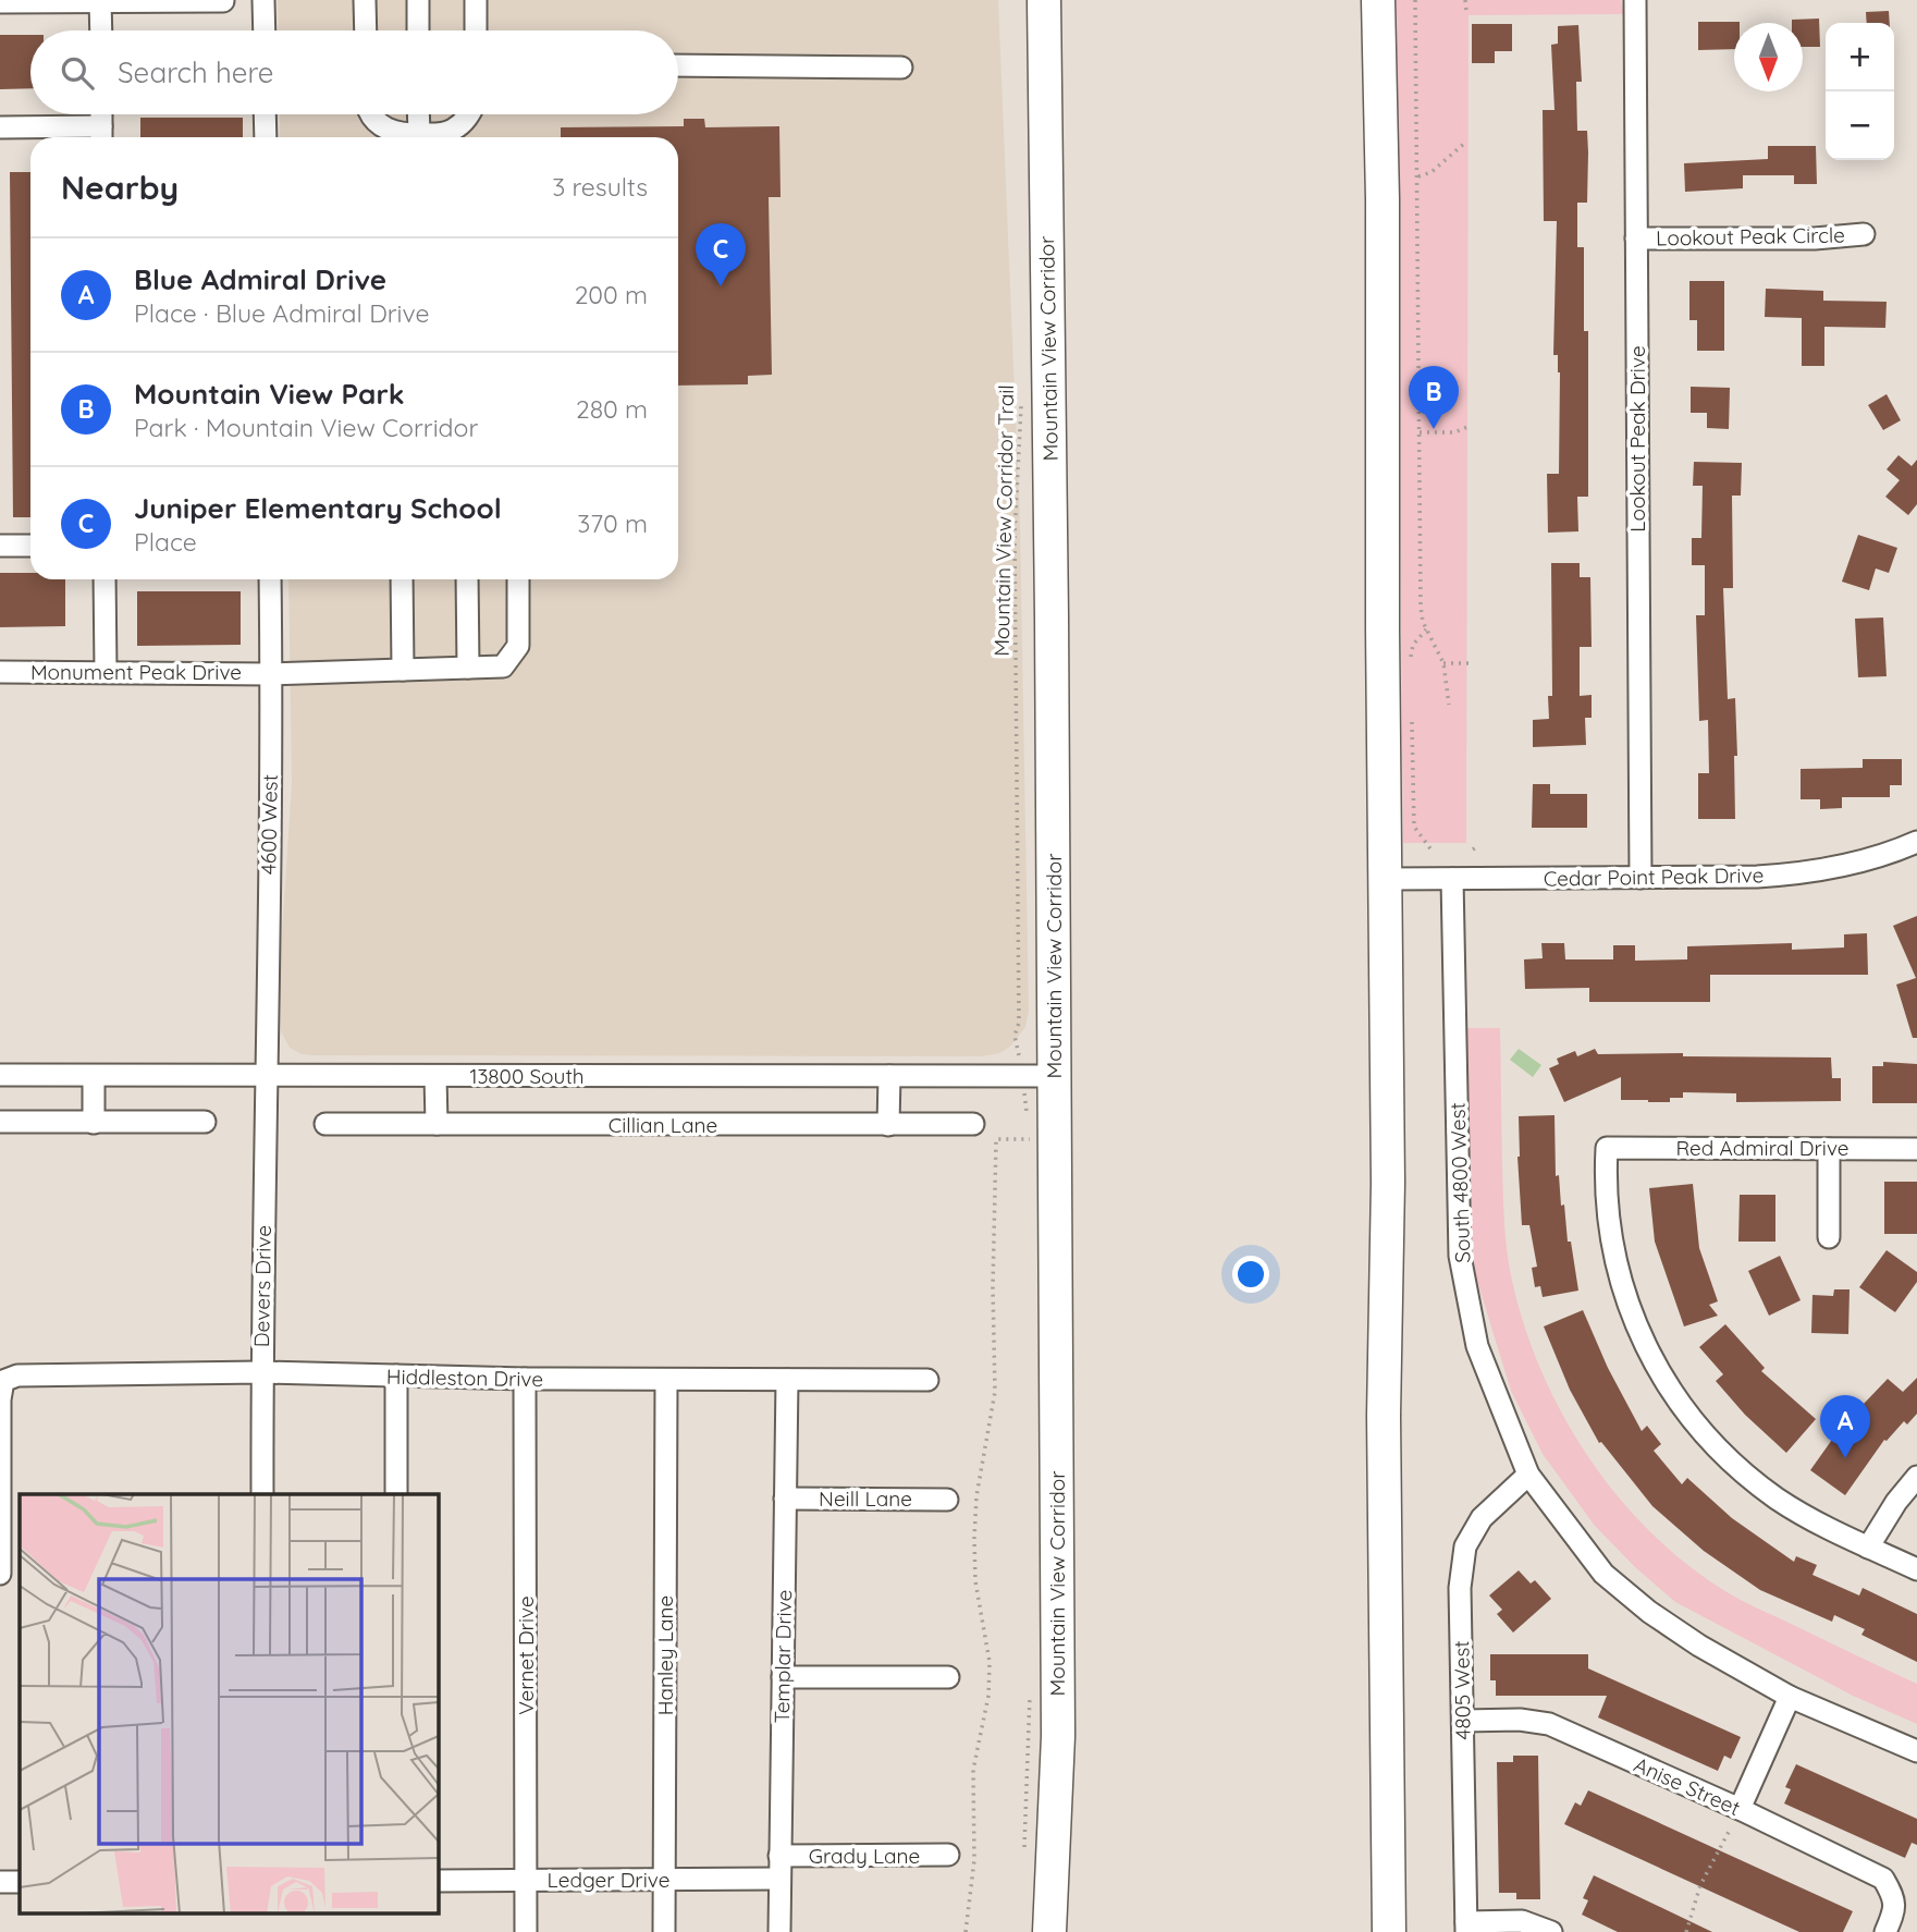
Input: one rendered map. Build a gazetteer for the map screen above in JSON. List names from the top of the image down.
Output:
{
  "streets": {
    "highway": ["Mountain View Corridor"],
    "street": [
      "Lookout Peak Circle",
      "Lookout Peak Drive",
      "Monument Peak Drive",
      "4600 West",
      "Cedar Point Peak Drive",
      "13800 South",
      "Cillian Lane",
      "Red Admiral Drive",
      "South 4800 West",
      "Devers Drive",
      "Hiddleston Drive",
      "Neill Lane",
      "Vernet Drive",
      "Hanley Lane",
      "Templar Drive",
      "4805 West",
      "Anise Street",
      "Grady Lane",
      "Ledger Drive"
    ],
    "path": ["Mountain View Corridor Trail"]
  },
  "crossings": [
    ["Lookout Peak Circle", "Lookout Peak Drive"],
    ["Mountain View Corridor", "13800 South"],
    ["Lookout Peak Drive", "Cedar Point Peak Drive"],
    ["Monument Peak Drive", "4600 West"],
    ["4600 West", "13800 South"],
    ["4600 West", "Devers Drive"],
    ["Cedar Point Peak Drive", "South 4800 West"],
    ["13800 South", "Devers Drive"],
    ["South 4800 West", "4805 West"],
    ["Devers Drive", "Hiddleston Drive"],
    ["Hiddleston Drive", "Vernet Drive"],
    ["Hiddleston Drive", "Hanley Lane"],
    ["Hiddleston Drive", "Templar Drive"],
    ["Neill Lane", "Templar Drive"],
    ["Vernet Drive", "Ledger Drive"],
    ["Hanley Lane", "Ledger Drive"],
    ["Templar Drive", "Grady Lane"],
    ["Templar Drive", "Ledger Drive"],
    ["4805 West", "Anise Street"]
  ],
  "north": "bottom",
  "page": {
    "map_buttons": ["+", "−"],
    "search": "Search here",
    "heading": ["Nearby", "3 results"],
    "pins": ["C", "B", "A"],
    "list": [
      {
        "mark": "A",
        "name": "Blue Admiral Drive",
        "note": "Place · Blue Admiral Drive",
        "value": "200 m"
      },
      {
        "mark": "B",
        "name": "Mountain View Park",
        "note": "Park · Mountain View Corridor",
        "value": "280 m"
      },
      {
        "mark": "C",
        "name": "Juniper Elementary School",
        "note": "Place",
        "value": "370 m"
      }
    ]
  }
}
